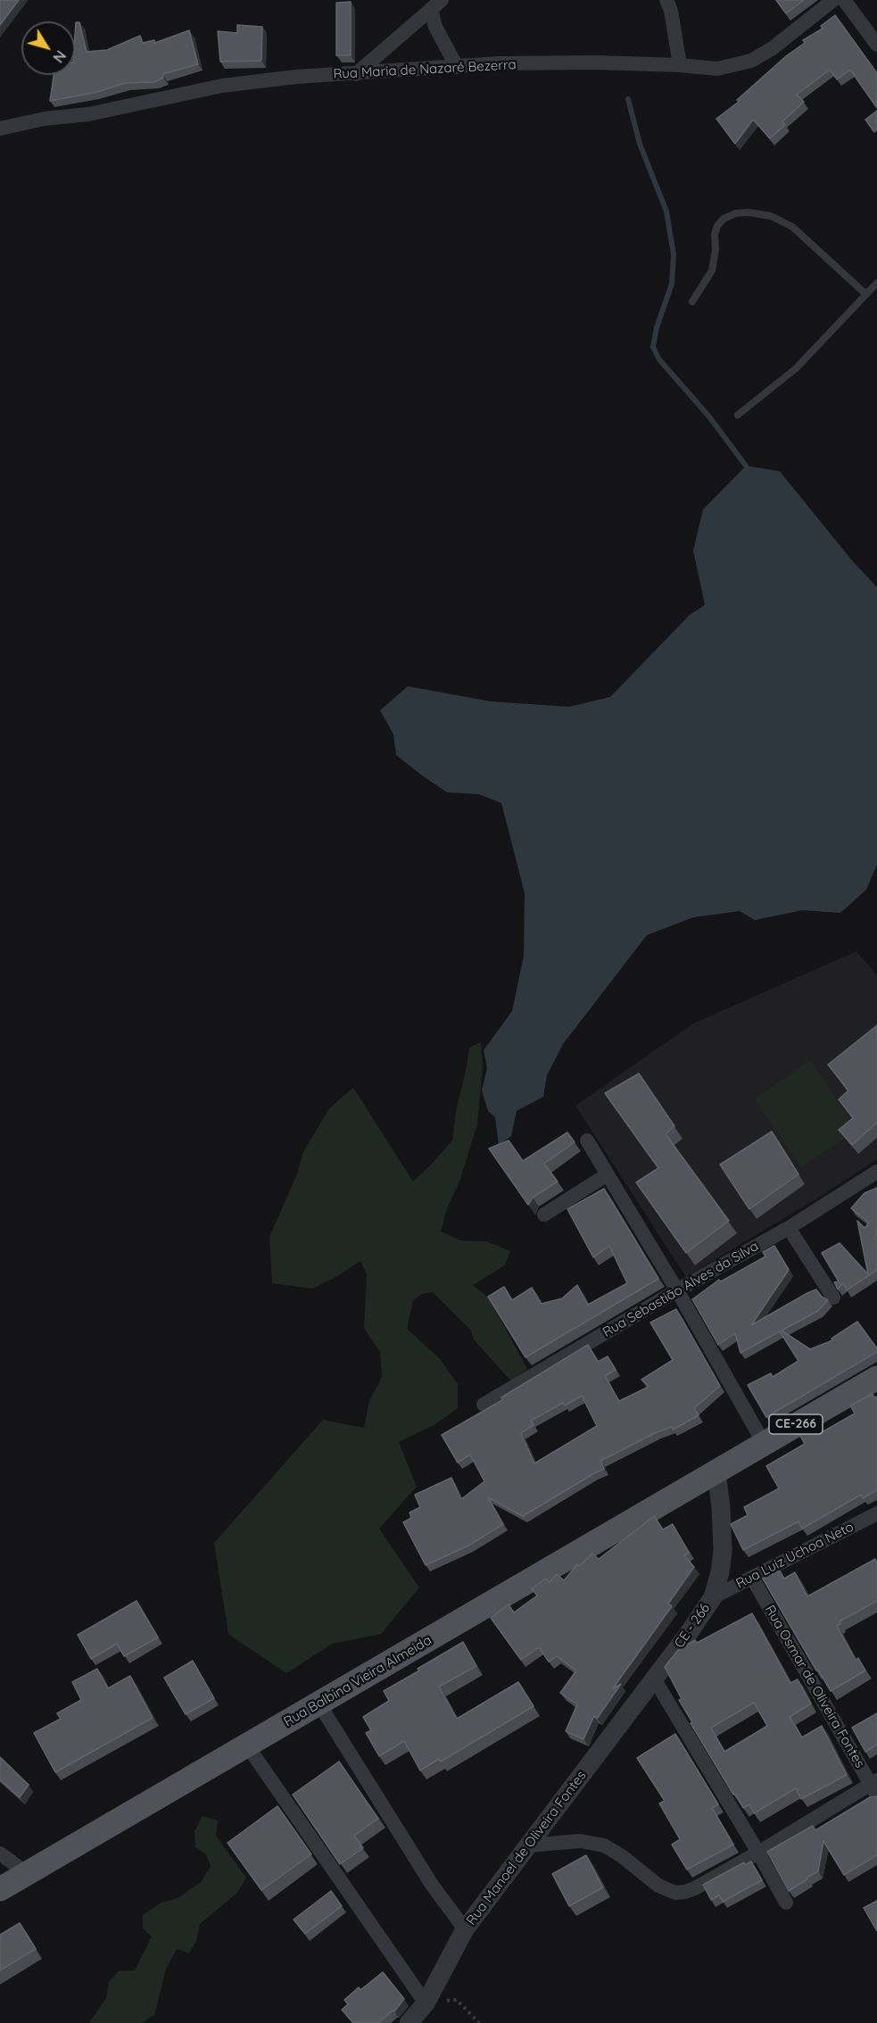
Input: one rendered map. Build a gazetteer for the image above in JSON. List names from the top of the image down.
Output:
{
  "streets": {
    "main road": ["CE-266", "Rua Balbina Vieira Almeida"],
    "street": [
      "Rua Maria de Nazaré Bezerra",
      "Rua Sebastião Alves da Silva",
      "Rua Luiz Uchoa Neto",
      "CE - 266",
      "Rua Osmar de Oliveira Fontes",
      "Rua Manoel de Oliveira Fontes"
    ]
  },
  "crossings": [
    ["CE-266", "CE - 266"],
    ["CE-266", "Rua Balbina Vieira Almeida"],
    ["Rua Luiz Uchoa Neto", "CE - 266"],
    ["Rua Luiz Uchoa Neto", "Rua Osmar de Oliveira Fontes"],
    ["CE - 266", "Rua Balbina Vieira Almeida"],
    ["CE - 266", "Rua Manoel de Oliveira Fontes"]
  ],
  "north": "bottom right"
}
